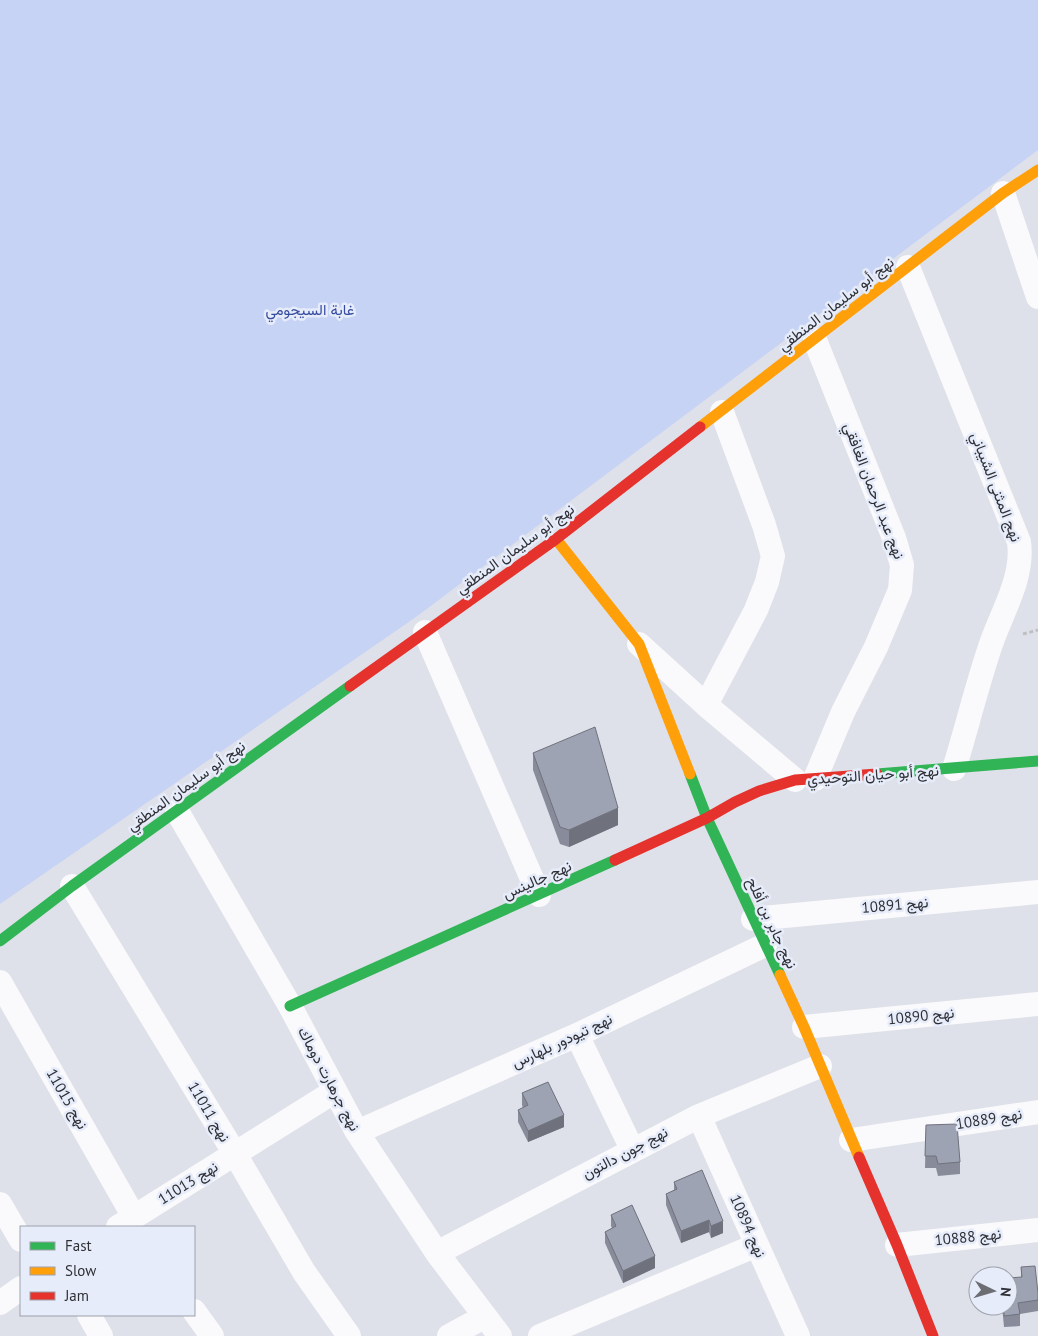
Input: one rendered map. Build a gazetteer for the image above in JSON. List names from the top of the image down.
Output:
{
  "streets": {
    "street": [
      "نهج أبو سليمان المنطقي",
      "نهج المثنى الشيباني",
      "نهج عبد الرحمان الغافقي",
      "نهج أبو حيان التوحيدي",
      "نهج جالينس",
      "نهج 10891",
      "نهج جابر بن أفلح",
      "نهج 10890",
      "نهج تيودور بلهارس",
      "نهج جرهارت دوماك",
      "نهج 11015",
      "نهج 11011",
      "نهج 10889",
      "نهج جون دالتون",
      "نهج 11013",
      "نهج 10894",
      "نهج 10888"
    ]
  },
  "crossings": [
    ["نهج أبو سليمان المنطقي", "نهج المثنى الشيباني"],
    ["نهج أبو سليمان المنطقي", "نهج عبد الرحمان الغافقي"],
    ["نهج أبو سليمان المنطقي", "نهج جابر بن أفلح"],
    ["نهج أبو سليمان المنطقي", "نهج جرهارت دوماك"],
    ["نهج أبو سليمان المنطقي", "نهج 11011"],
    ["نهج المثنى الشيباني", "نهج أبو حيان التوحيدي"],
    ["نهج عبد الرحمان الغافقي", "نهج أبو حيان التوحيدي"],
    ["نهج عبد الرحمان الغافقي", "نهج جالينس"],
    ["نهج أبو حيان التوحيدي", "نهج جالينس"],
    ["نهج أبو حيان التوحيدي", "نهج جابر بن أفلح"],
    ["نهج جالينس", "نهج جابر بن أفلح"],
    ["نهج جالينس", "نهج جرهارت دوماك"],
    ["نهج 10891", "نهج جابر بن أفلح"],
    ["نهج جابر بن أفلح", "نهج 10890"],
    ["نهج جابر بن أفلح", "نهج تيودور بلهارس"],
    ["نهج جابر بن أفلح", "نهج 10889"],
    ["نهج جابر بن أفلح", "نهج جون دالتون"],
    ["نهج جابر بن أفلح", "نهج 10888"],
    ["نهج تيودور بلهارس", "نهج جرهارت دوماك"],
    ["نهج جرهارت دوماك", "نهج جون دالتون"],
    ["نهج جرهارت دوماك", "نهج 11013"],
    ["نهج 11015", "نهج 11013"],
    ["نهج 11011", "نهج 11013"],
    ["نهج جون دالتون", "نهج 10894"]
  ],
  "parks": ["غابة السيجومي"],
  "legend": ["Fast", "Slow", "Jam"],
  "north": "right"
}
